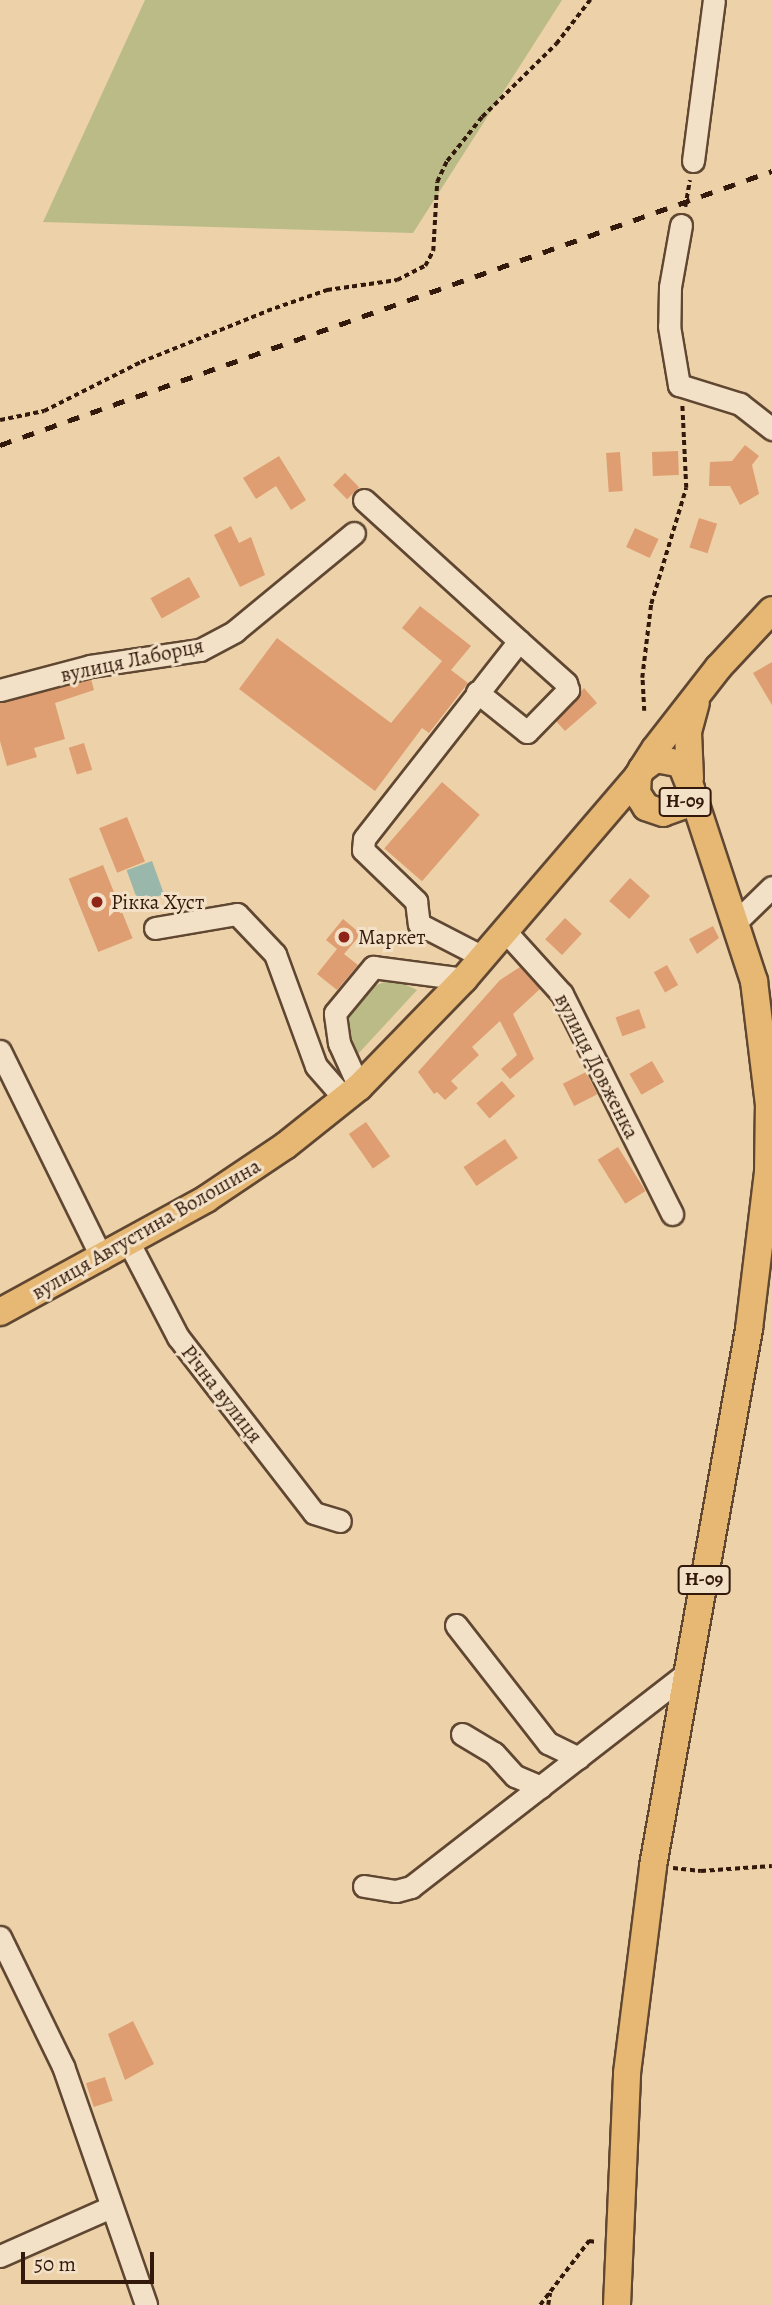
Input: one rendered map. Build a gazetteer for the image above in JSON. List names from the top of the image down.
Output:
{
  "streets": {
    "main road": ["Н-09", "вулиця Августина Волошина"],
    "street": ["вулиця Лаборця", "вулиця Довженка", "Річна вулиця"]
  },
  "crossings": [
    ["Н-09", "вулиця Августина Волошина"],
    ["вулиця Довженка", "вулиця Августина Волошина"],
    ["вулиця Августина Волошина", "Річна вулиця"]
  ],
  "places": ["Рікка Хуст", "Маркет"],
  "scale_bar": "50 m"
}
